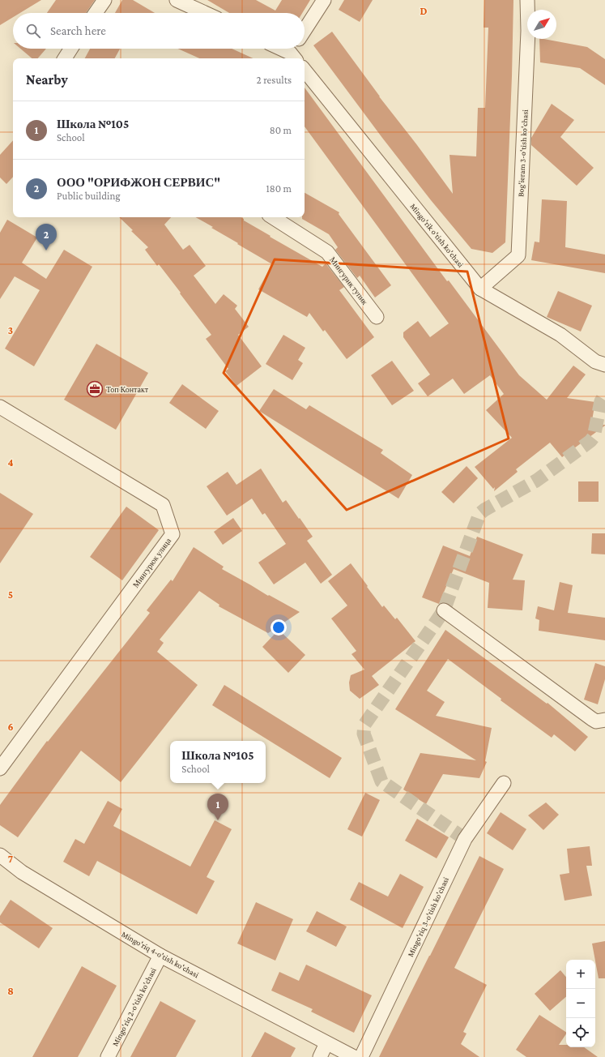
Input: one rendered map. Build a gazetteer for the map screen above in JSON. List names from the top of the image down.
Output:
{
  "streets": {
    "street": [
      "Bog'ieram 3-o'tish ko'chasi",
      "Mingo'rik o'tish ko'chasi",
      "Мингурик тупик",
      "Мингурюк улица",
      "Mingo'riq 3-o'tish ko'chasi",
      "Mingo'riq 4-o'tish ko'chasi",
      "Mingo'riq 2-o'tish ko'chasi"
    ]
  },
  "crossings": [
    ["Bog'ieram 3-o'tish ko'chasi", "Mingo'rik o'tish ko'chasi"],
    ["Mingo'riq 4-o'tish ko'chasi", "Mingo'riq 2-o'tish ko'chasi"]
  ],
  "places": {
    "office": ["Топ Контакт"]
  },
  "north": "top right",
  "page": {
    "search": "Search here",
    "heading": ["Nearby", "2 results"],
    "list": [
      {
        "mark": "1",
        "name": "Школа №105",
        "note": "School",
        "value": "80 m"
      },
      {
        "mark": "2",
        "name": "ООО \"ОРИФЖОН СЕРВИС\"",
        "note": "Public building",
        "value": "180 m"
      }
    ],
    "pins": ["2", "1"],
    "popup": ["Школа №105", "School"],
    "map_buttons": ["+", "−"]
  },
  "grid": {
    "columns": ["D"],
    "rows": [
      "3",
      "4",
      "5",
      "6",
      "7",
      "8"
    ]
  }
}
